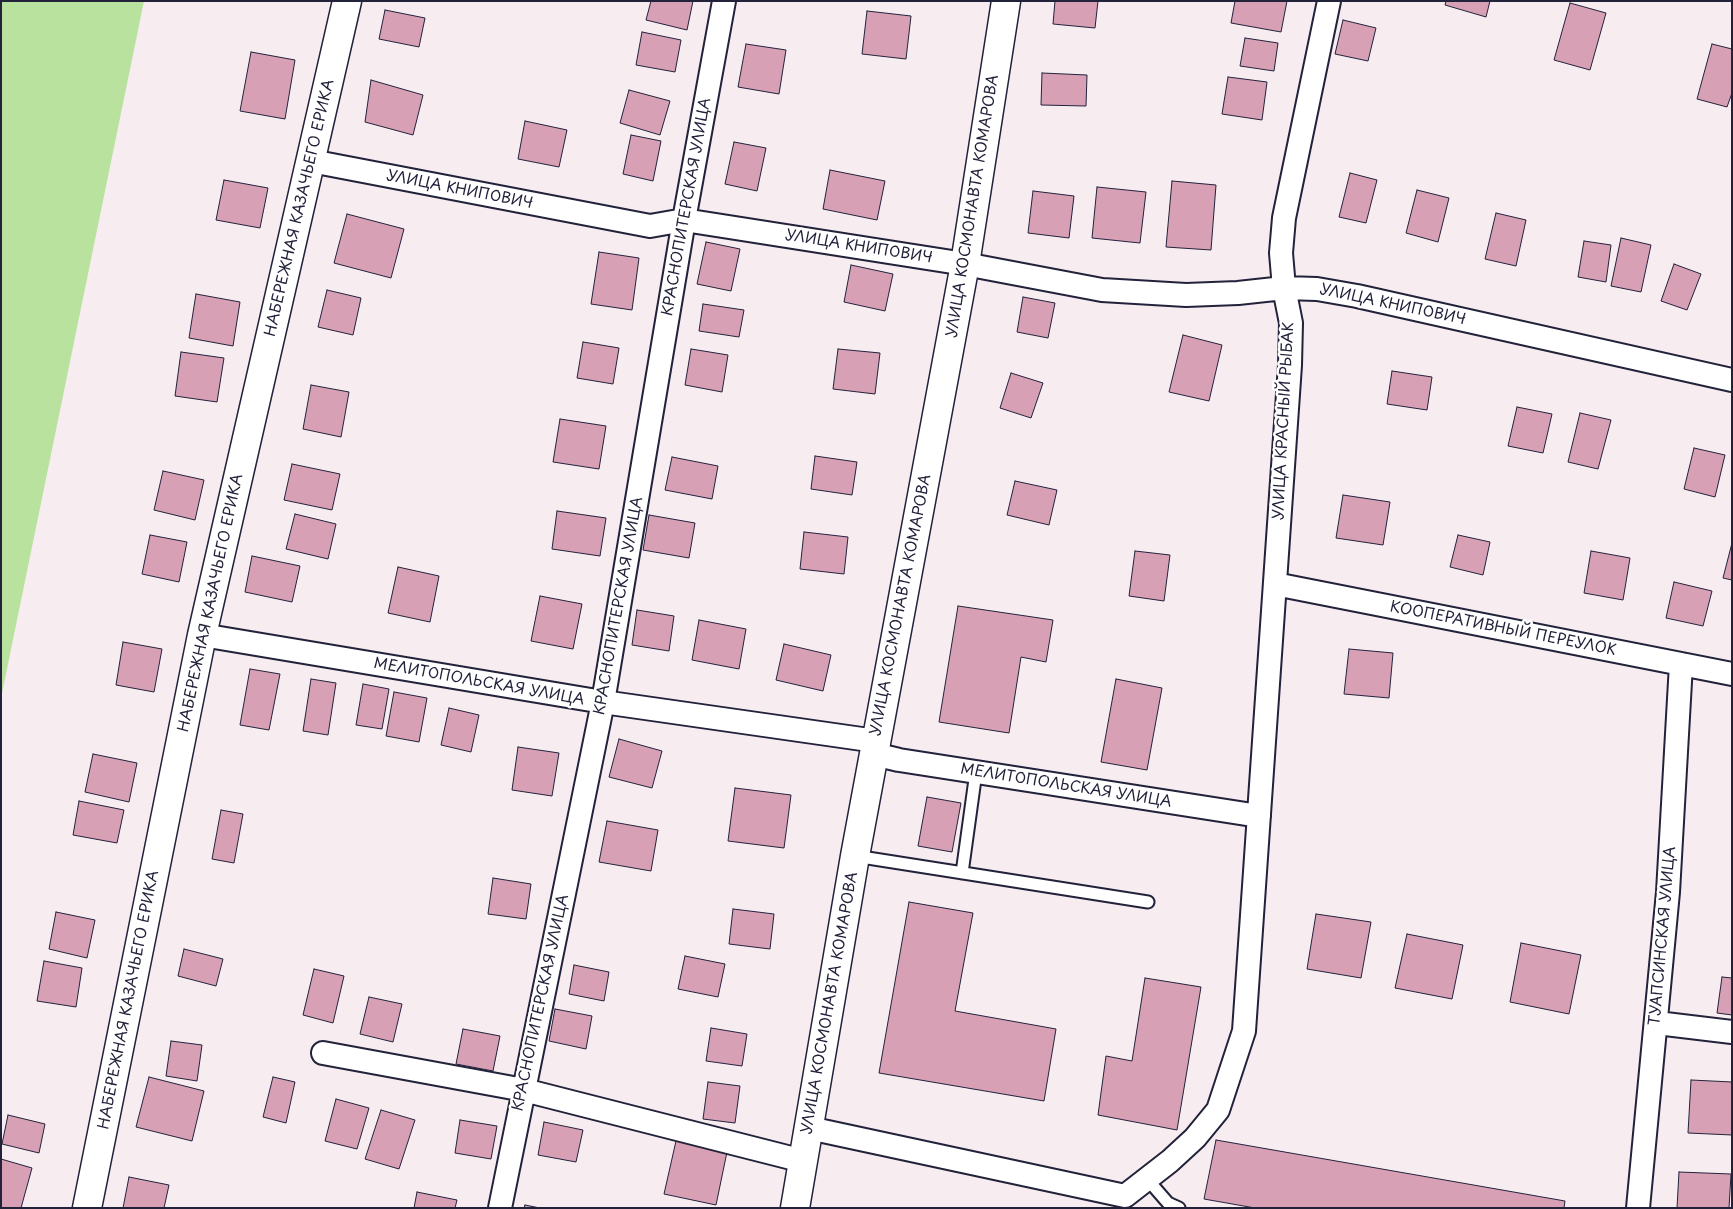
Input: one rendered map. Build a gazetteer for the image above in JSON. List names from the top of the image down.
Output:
{
  "streets": {
    "main road": ["УЛИЦА КОСМОНАВТА КОМАРОВА", "НАБЕРЕЖНАЯ КАЗАЧЬЕГО ЕРИКА"],
    "street": [
      "УЛИЦА КНИПОВИЧ",
      "КРАСНОПИТЕРСКАЯ УЛИЦА",
      "УЛИЦА КРАСНЫЙ РЫБАК",
      "КООПЕРАТИВНЫЙ ПЕРЕУЛОК",
      "МЕЛИТОПОЛЬСКАЯ УЛИЦА",
      "ТУАПСИНСКАЯ УЛИЦА"
    ]
  },
  "crossings": [
    ["УЛИЦА КНИПОВИЧ", "УЛИЦА КОСМОНАВТА КОМАРОВА"],
    ["УЛИЦА КНИПОВИЧ", "КРАСНОПИТЕРСКАЯ УЛИЦА"],
    ["УЛИЦА КНИПОВИЧ", "НАБЕРЕЖНАЯ КАЗАЧЬЕГО ЕРИКА"],
    ["УЛИЦА КНИПОВИЧ", "УЛИЦА КРАСНЫЙ РЫБАК"],
    ["УЛИЦА КОСМОНАВТА КОМАРОВА", "МЕЛИТОПОЛЬСКАЯ УЛИЦА"],
    ["КРАСНОПИТЕРСКАЯ УЛИЦА", "МЕЛИТОПОЛЬСКАЯ УЛИЦА"],
    ["НАБЕРЕЖНАЯ КАЗАЧЬЕГО ЕРИКА", "МЕЛИТОПОЛЬСКАЯ УЛИЦА"],
    ["УЛИЦА КРАСНЫЙ РЫБАК", "КООПЕРАТИВНЫЙ ПЕРЕУЛОК"],
    ["УЛИЦА КРАСНЫЙ РЫБАК", "МЕЛИТОПОЛЬСКАЯ УЛИЦА"],
    ["КООПЕРАТИВНЫЙ ПЕРЕУЛОК", "ТУАПСИНСКАЯ УЛИЦА"]
  ]
}
